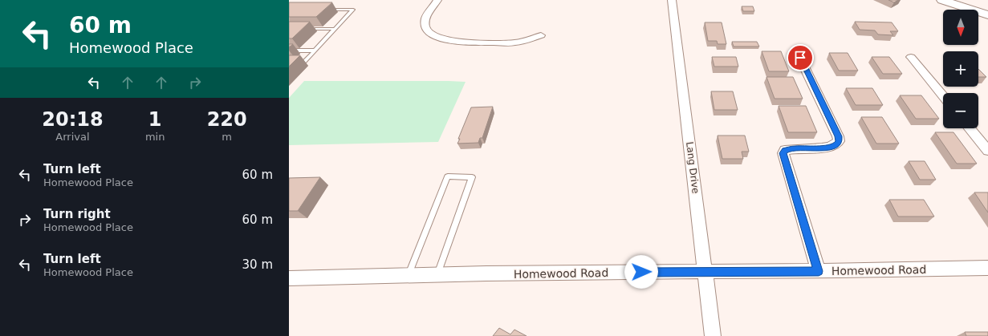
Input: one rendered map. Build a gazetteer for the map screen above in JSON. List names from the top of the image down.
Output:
{
  "streets": {
    "street": ["Lang Drive", "Homewood Road"]
  },
  "crossings": [
    ["Lang Drive", "Homewood Road"]
  ],
  "north": "bottom",
  "page": {
    "turn": ["60 m", "Homewood Place"],
    "map_buttons": ["+", "−"],
    "eta": [
      "20:18",
      "Arrival",
      "1",
      "min",
      "220",
      "m"
    ],
    "list": [
      {
        "name": "Turn left",
        "note": "Homewood Place",
        "value": "60 m"
      },
      {
        "name": "Turn right",
        "note": "Homewood Place",
        "value": "60 m"
      },
      {
        "name": "Turn left",
        "note": "Homewood Place",
        "value": "30 m"
      }
    ]
  }
}
